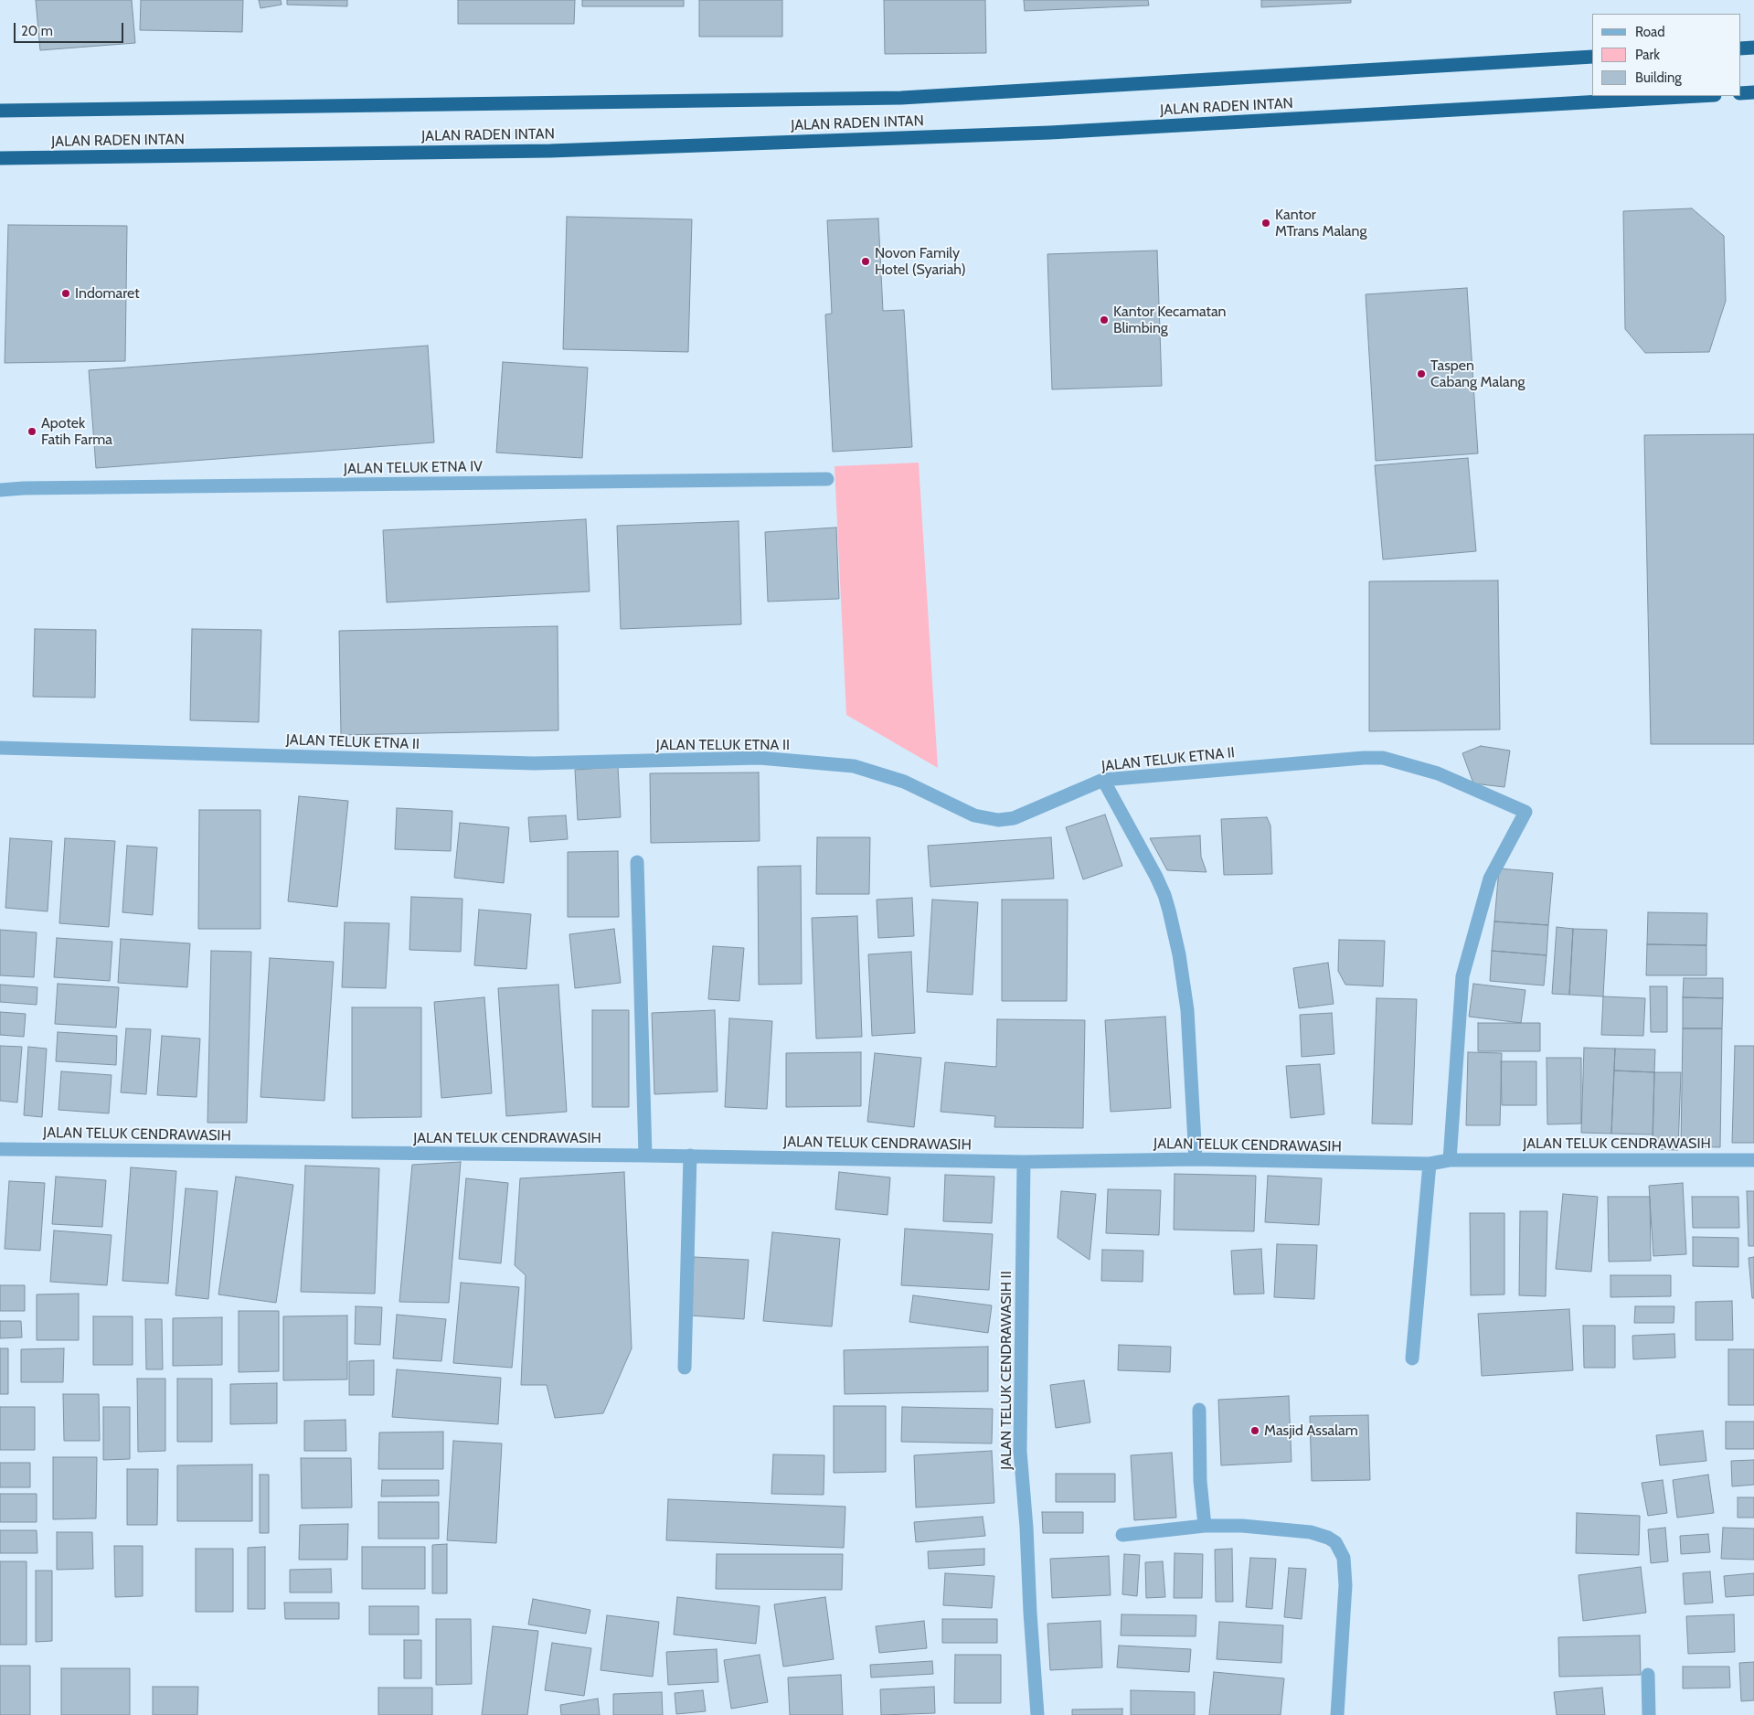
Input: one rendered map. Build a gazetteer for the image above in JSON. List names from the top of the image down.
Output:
{
  "streets": {
    "highway": ["JALAN RADEN INTAN"],
    "street": [
      "JALAN TELUK ETNA IV",
      "JALAN TELUK ETNA II",
      "JALAN TELUK CENDRAWASIH",
      "JALAN TELUK CENDRAWASIH II"
    ]
  },
  "crossings": [
    ["JALAN TELUK ETNA II", "JALAN TELUK CENDRAWASIH"],
    ["JALAN TELUK CENDRAWASIH", "JALAN TELUK CENDRAWASIH II"]
  ],
  "places": [
    "Kantor MTrans Malang",
    "Novon Family Hotel (Syariah)",
    "Indomaret",
    "Kantor Kecamatan Blimbing",
    "Taspen Cabang Malang",
    "Apotek Fatih Farma",
    "Masjid Assalam"
  ],
  "legend": ["Road", "Park", "Building"],
  "scale_bar": "20 m"
}
